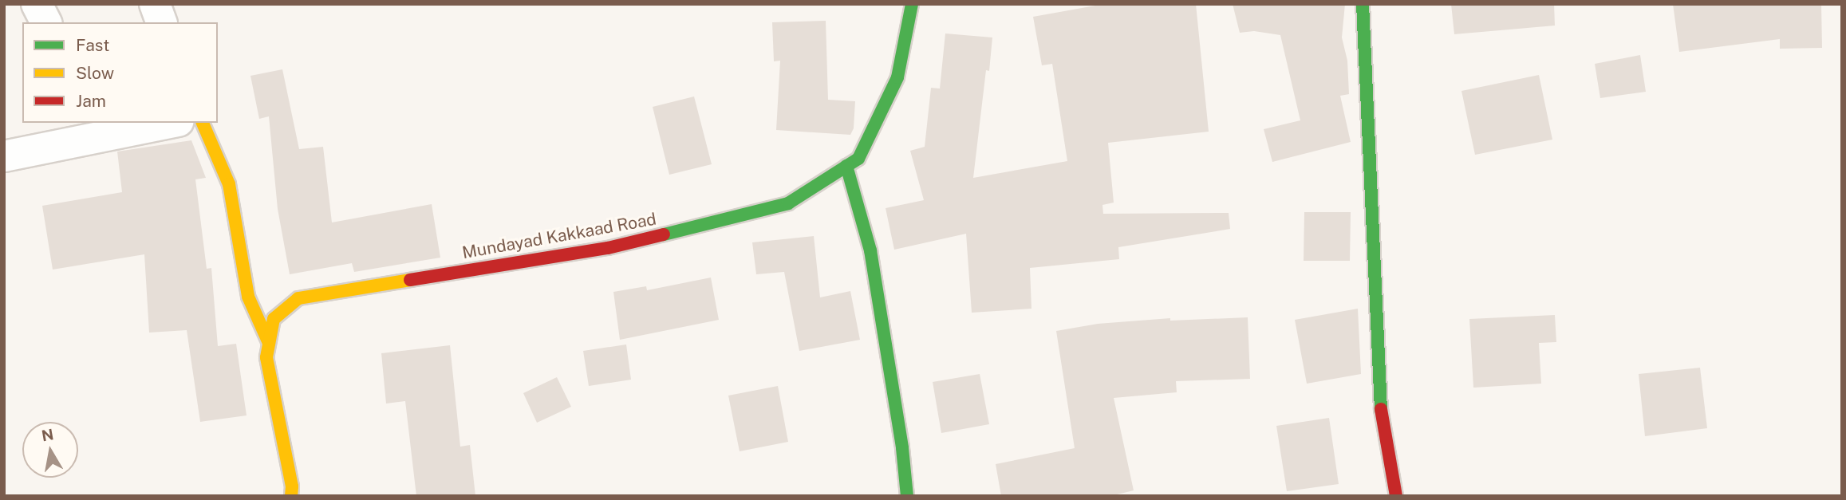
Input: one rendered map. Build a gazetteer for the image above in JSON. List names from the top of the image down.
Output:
{
  "streets": {
    "street": ["Mundayad Kakkaad Road"]
  },
  "legend": ["Fast", "Slow", "Jam"],
  "north": "top"
}
